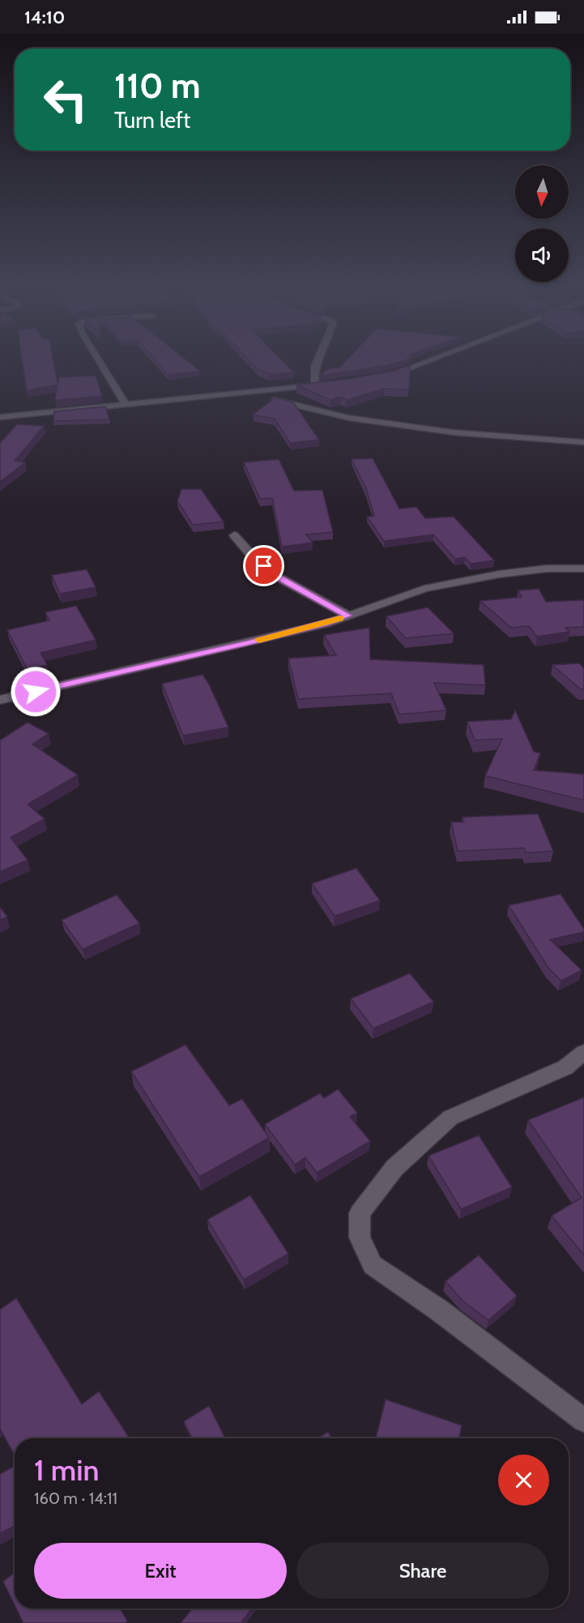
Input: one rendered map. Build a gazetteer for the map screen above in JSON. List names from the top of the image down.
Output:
{
  "north": "bottom",
  "page": {
    "status": "14:10",
    "turn": ["110 m", "Turn left"],
    "heading": ["1 min", "160 m · 14:11"],
    "buttons": ["Exit", "Share"]
  }
}
